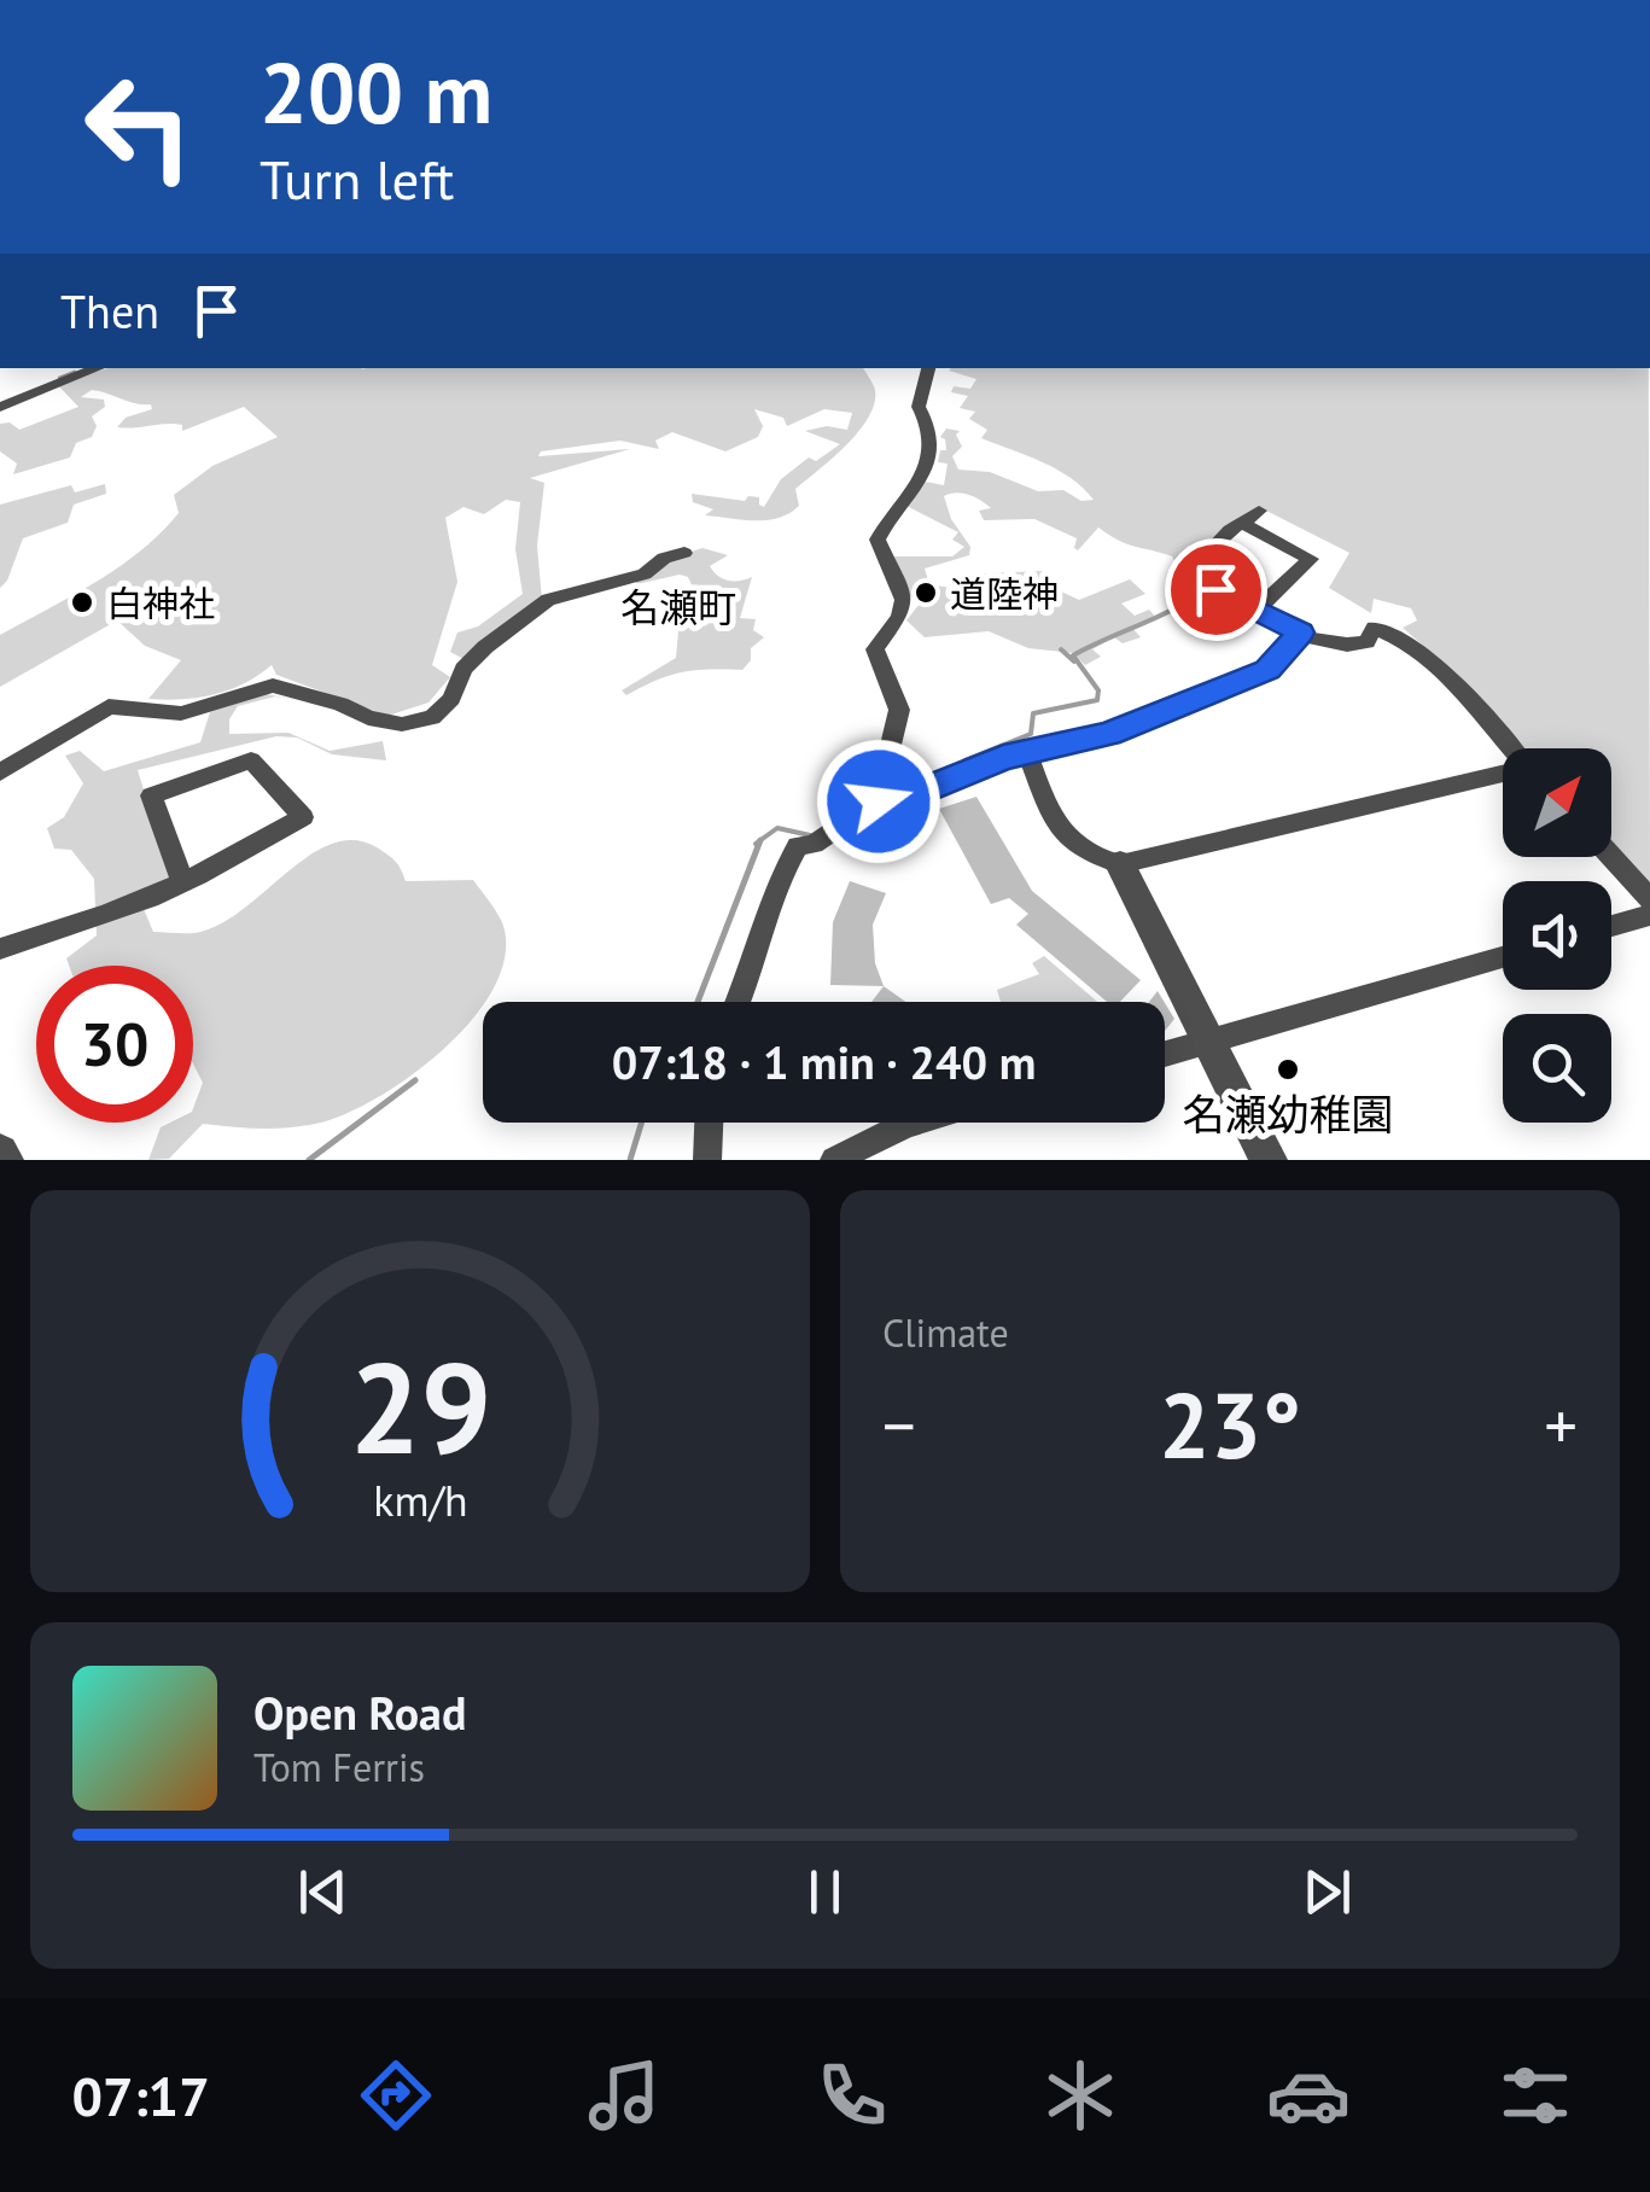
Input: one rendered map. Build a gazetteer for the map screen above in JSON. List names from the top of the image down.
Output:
{
  "districts": ["名瀬町"],
  "places": ["道陸神", "白神社", "名瀬幼稚園"],
  "north": "top right",
  "page": {
    "turn": ["200 m", "Turn left"],
    "then": "Then",
    "limit": "30",
    "trip": "07:18 · 1 min · 240 m",
    "tile": "Climate",
    "heat": ["−", "23°", "+"],
    "song": ["Open Road", "Tom Ferris"],
    "tabs": "07:17",
    "gauge": ["29", "km/h"]
  }
}
